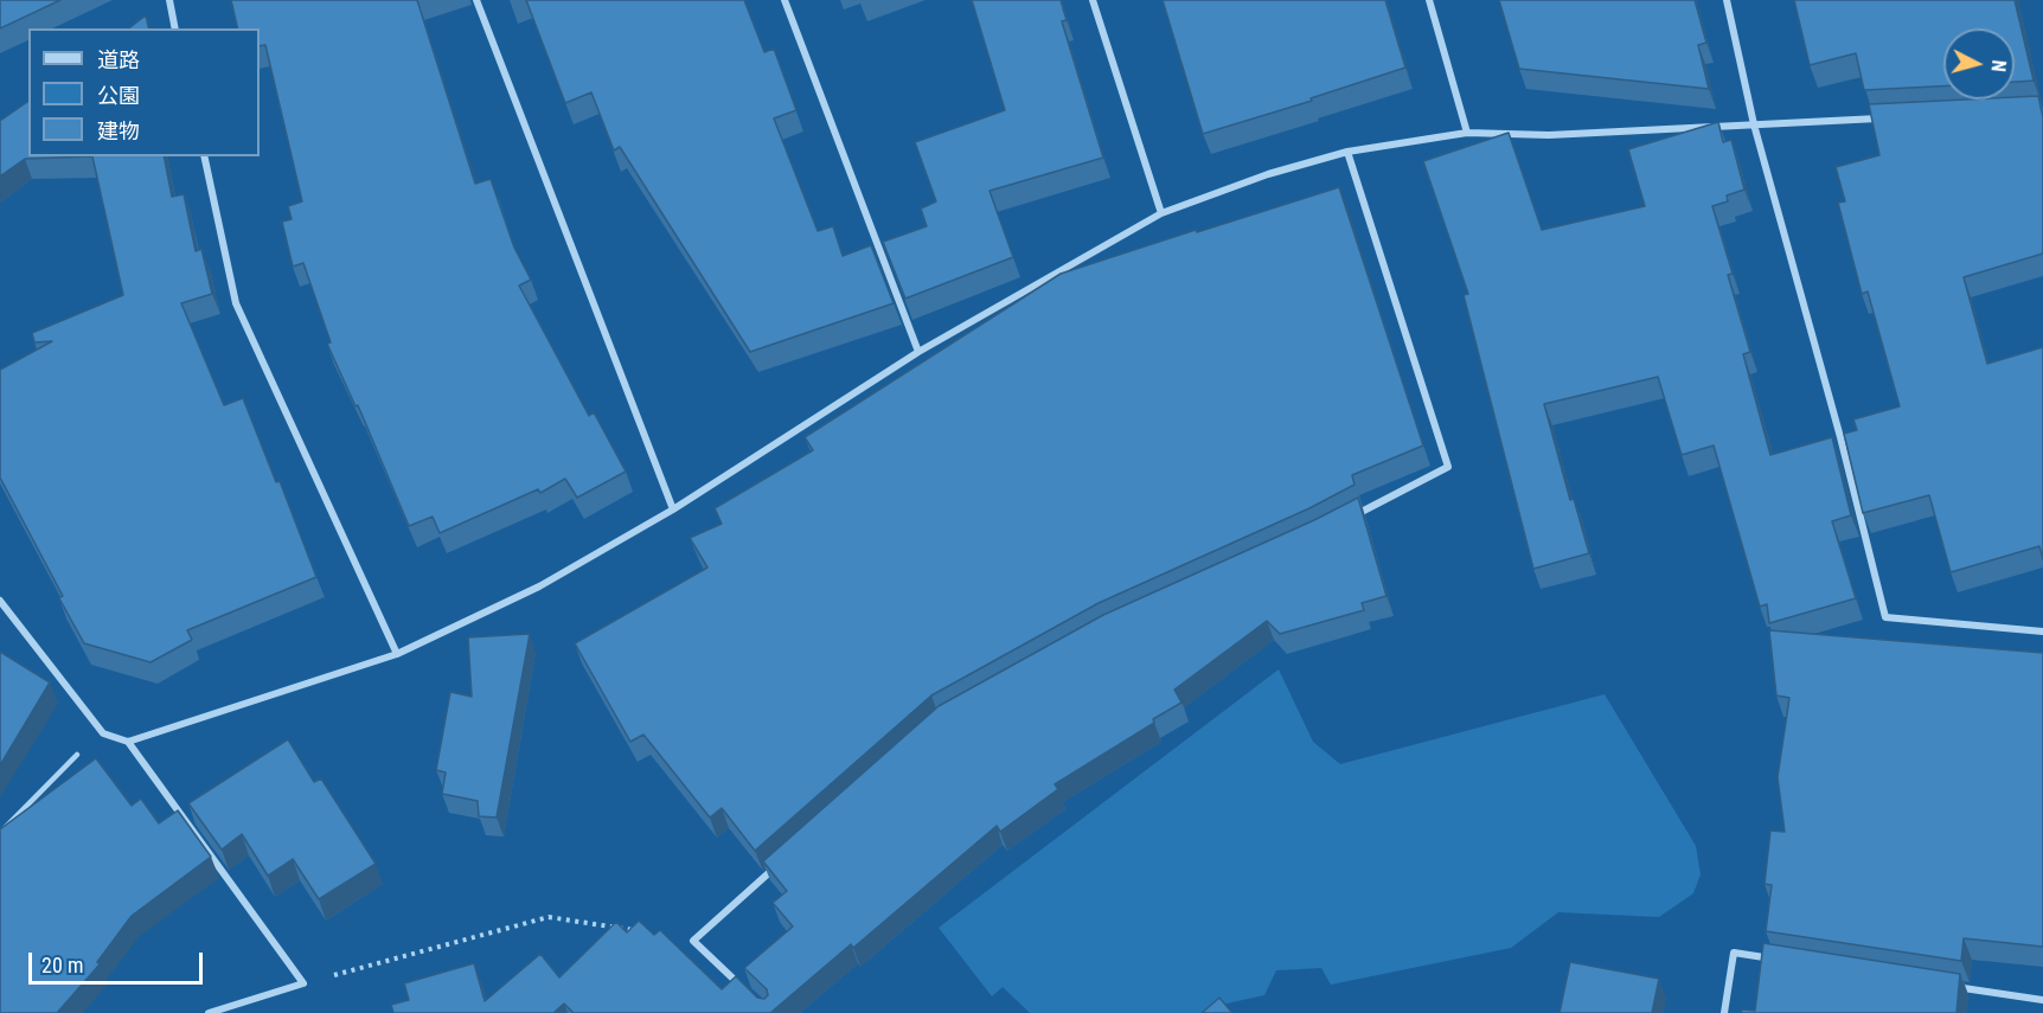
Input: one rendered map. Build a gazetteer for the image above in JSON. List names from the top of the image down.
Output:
{
  "legend": ["道路", "公園", "建物"],
  "scale_bar": "20 m",
  "north": "right"
}
